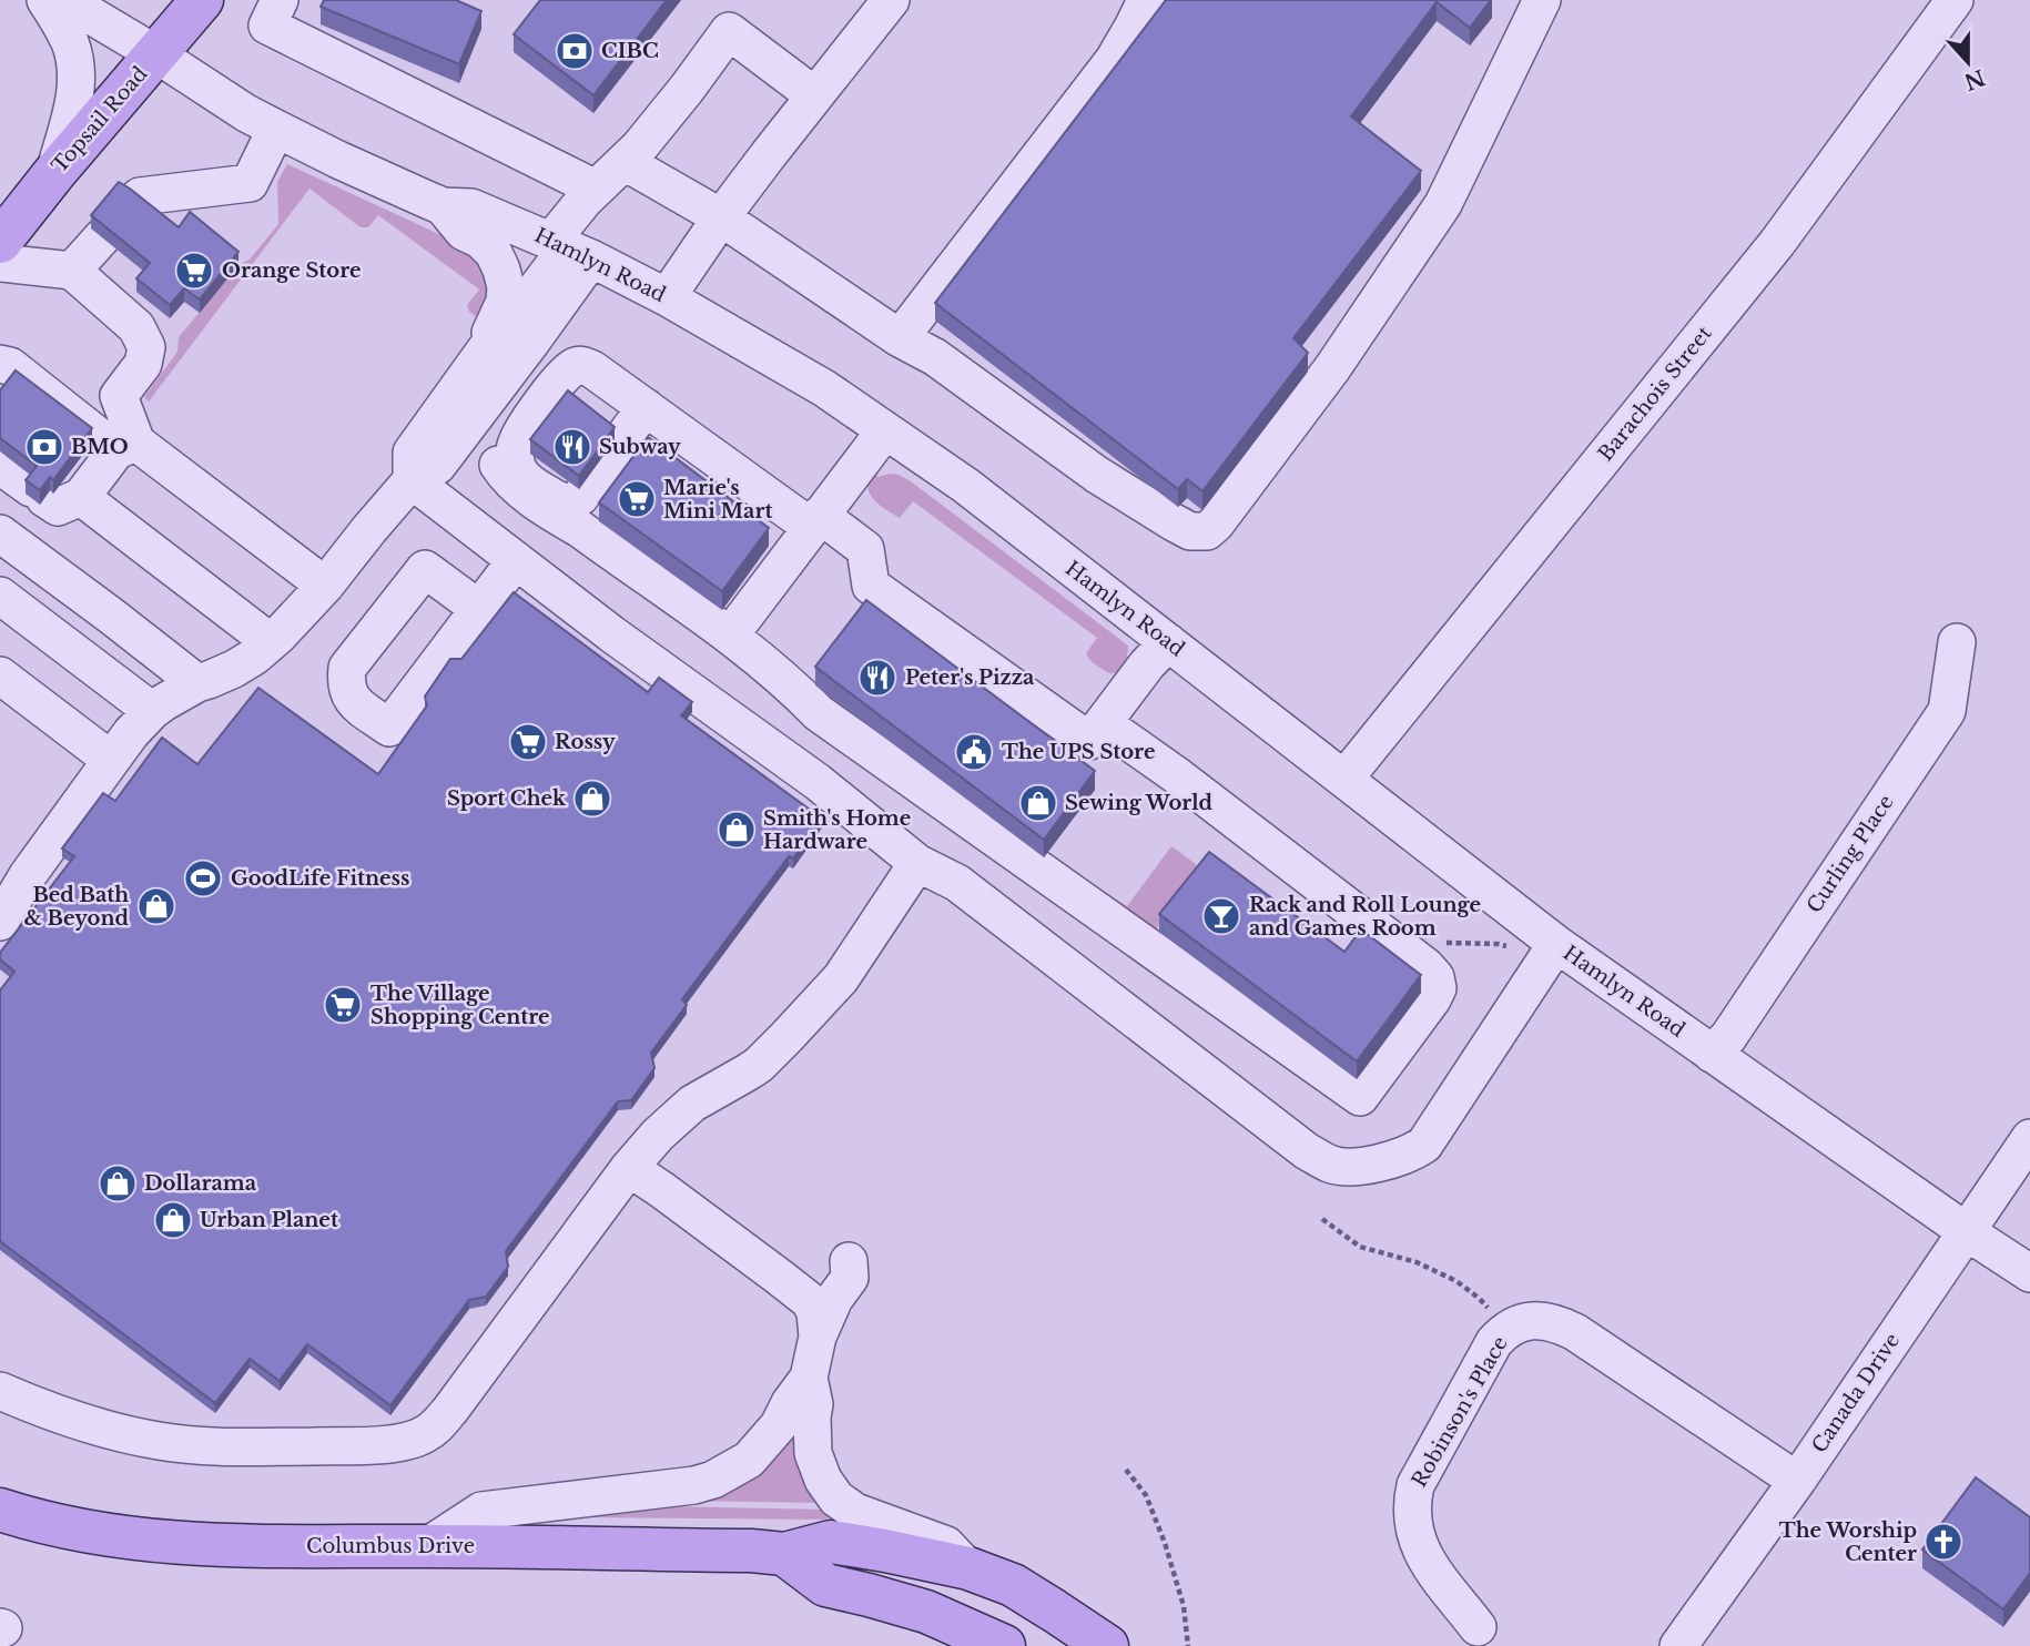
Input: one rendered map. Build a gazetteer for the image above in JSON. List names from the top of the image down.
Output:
{
  "streets": {
    "main road": ["Topsail Road", "Columbus Drive"],
    "street": [
      "Hamlyn Road",
      "Barachois Street",
      "Curling Place",
      "Canada Drive",
      "Robinson's Place"
    ]
  },
  "crossings": [
    ["Topsail Road", "Hamlyn Road"],
    ["Hamlyn Road", "Barachois Street"],
    ["Hamlyn Road", "Curling Place"],
    ["Hamlyn Road", "Canada Drive"],
    ["Canada Drive", "Robinson's Place"]
  ],
  "places": {
    "bank": ["CIBC", "BMO"],
    "supermarket": [
      "Orange Store",
      "Marie's Mini Mart",
      "Rossy",
      "The Village Shopping Centre"
    ],
    "restaurant": ["Subway", "Peter's Pizza"],
    "public building": ["The UPS Store"],
    "shop": [
      "Sport Chek",
      "Sewing World",
      "Smith's Home Hardware",
      "Bed Bath & Beyond",
      "Dollarama",
      "Urban Planet"
    ],
    "sports": ["GoodLife Fitness"],
    "bar": ["Rack and Roll Lounge and Games Room"],
    "church": ["The Worship Center"]
  },
  "north": "bottom"
}
